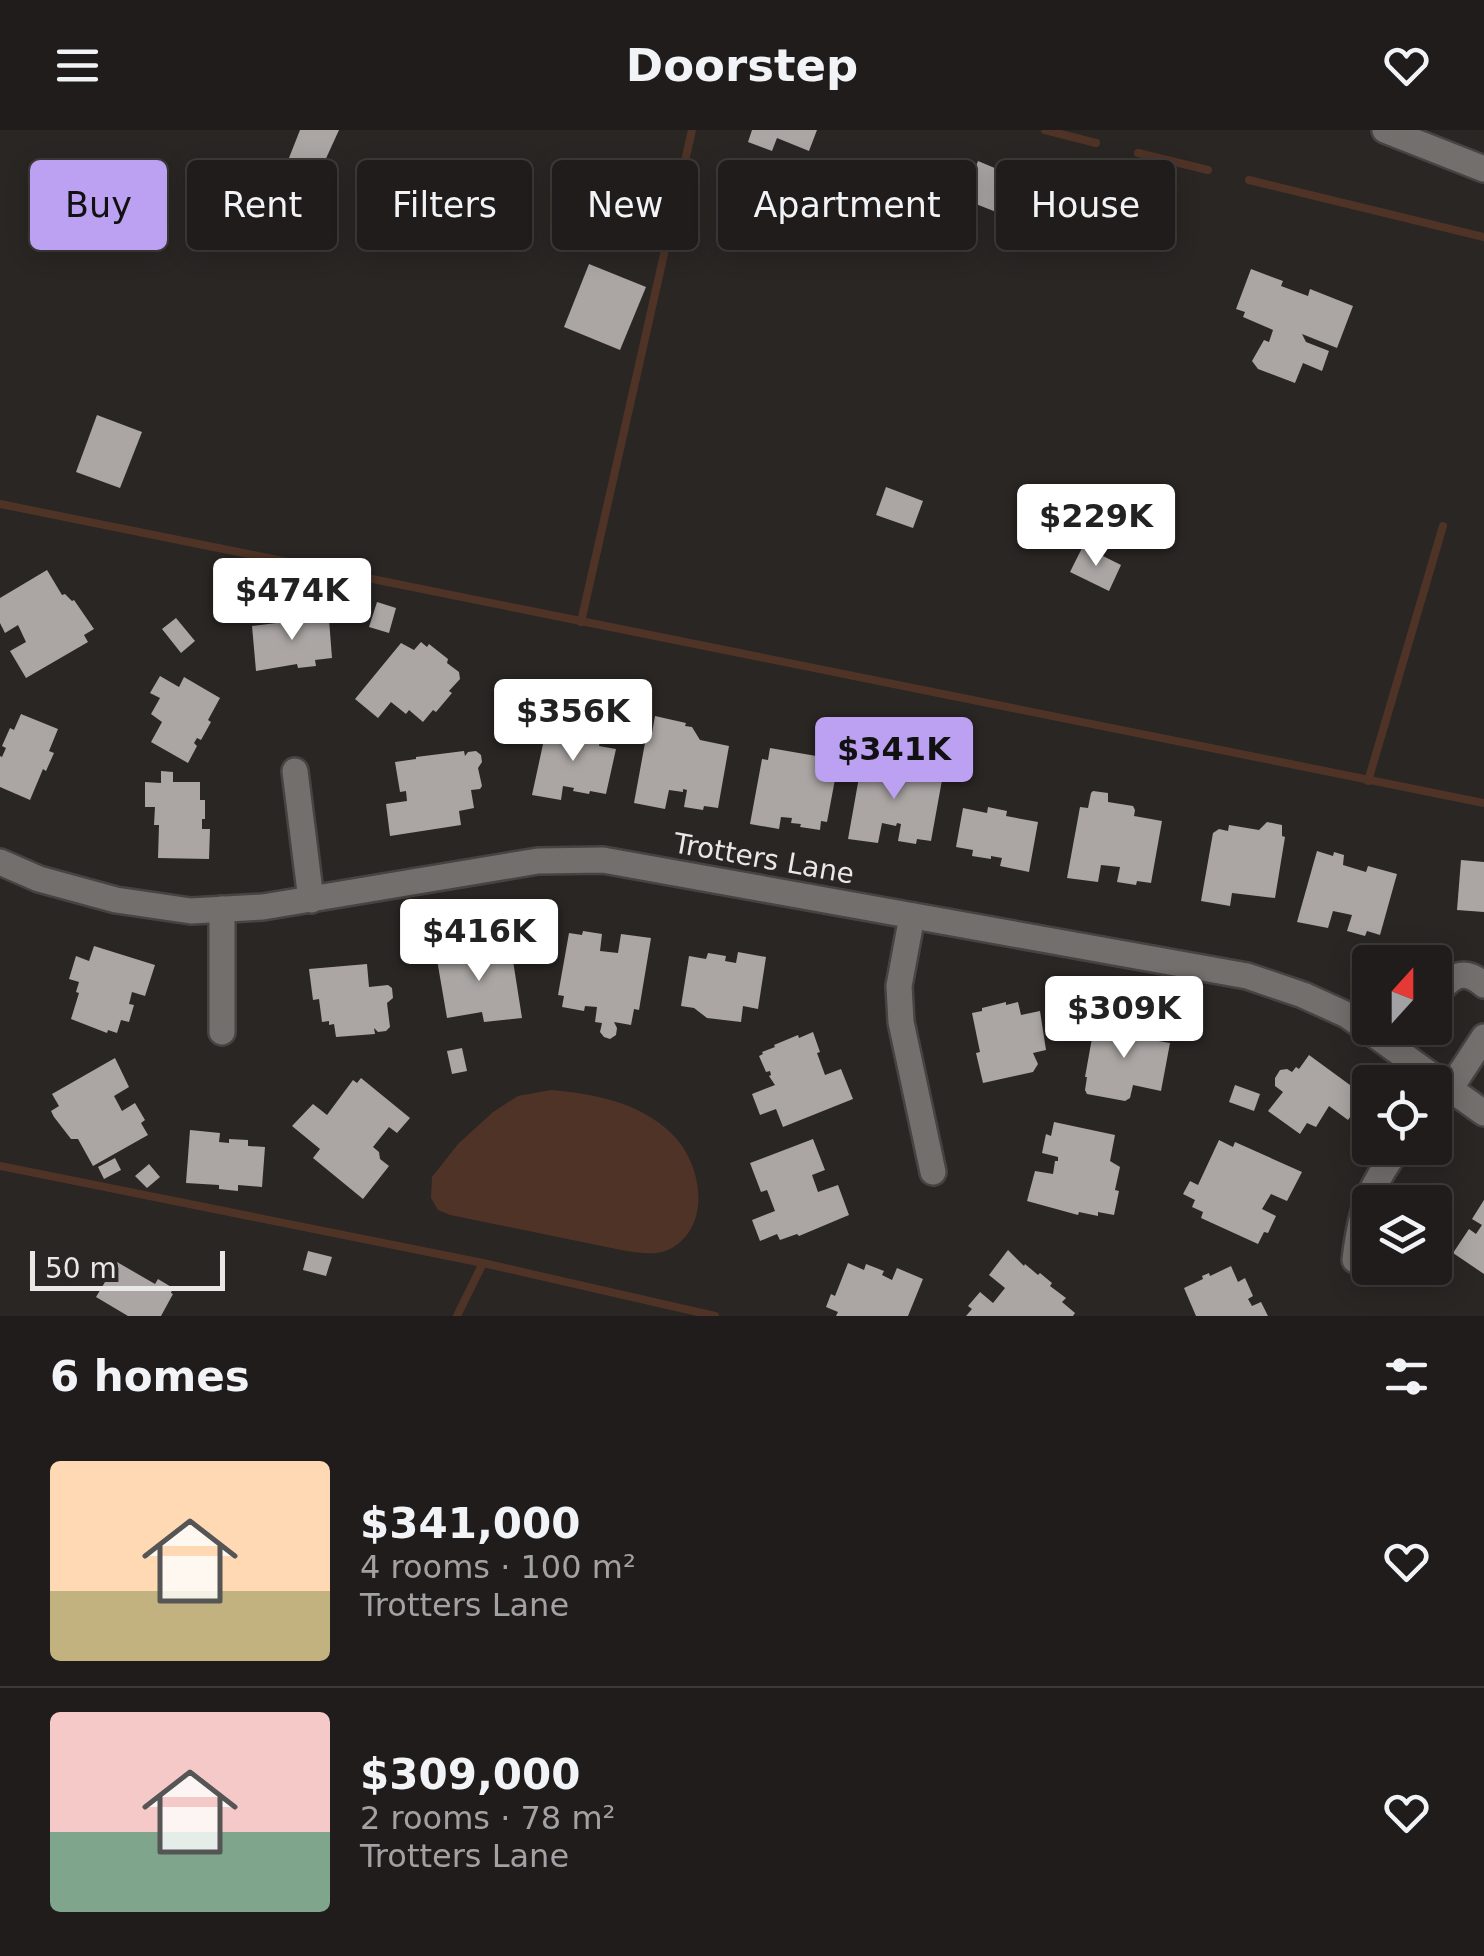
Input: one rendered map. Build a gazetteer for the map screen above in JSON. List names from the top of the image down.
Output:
{
  "streets": {
    "street": ["Trotters Lane"]
  },
  "scale_bar": "50 m",
  "north": "top",
  "page": {
    "header": "Doorstep",
    "chip": [
      "Buy",
      "Rent",
      "Filters",
      "New",
      "Apartment",
      "House"
    ],
    "price": [
      "$229K",
      "$474K",
      "$356K",
      "$341K",
      "$416K",
      "$309K"
    ],
    "scale": "50 m",
    "heading": "6 homes",
    "list": [
      {
        "name": "$341,000",
        "note": "4 rooms · 100 m² · Trotters Lane"
      },
      {
        "name": "$309,000",
        "note": "2 rooms · 78 m² · Trotters Lane"
      }
    ]
  }
}
